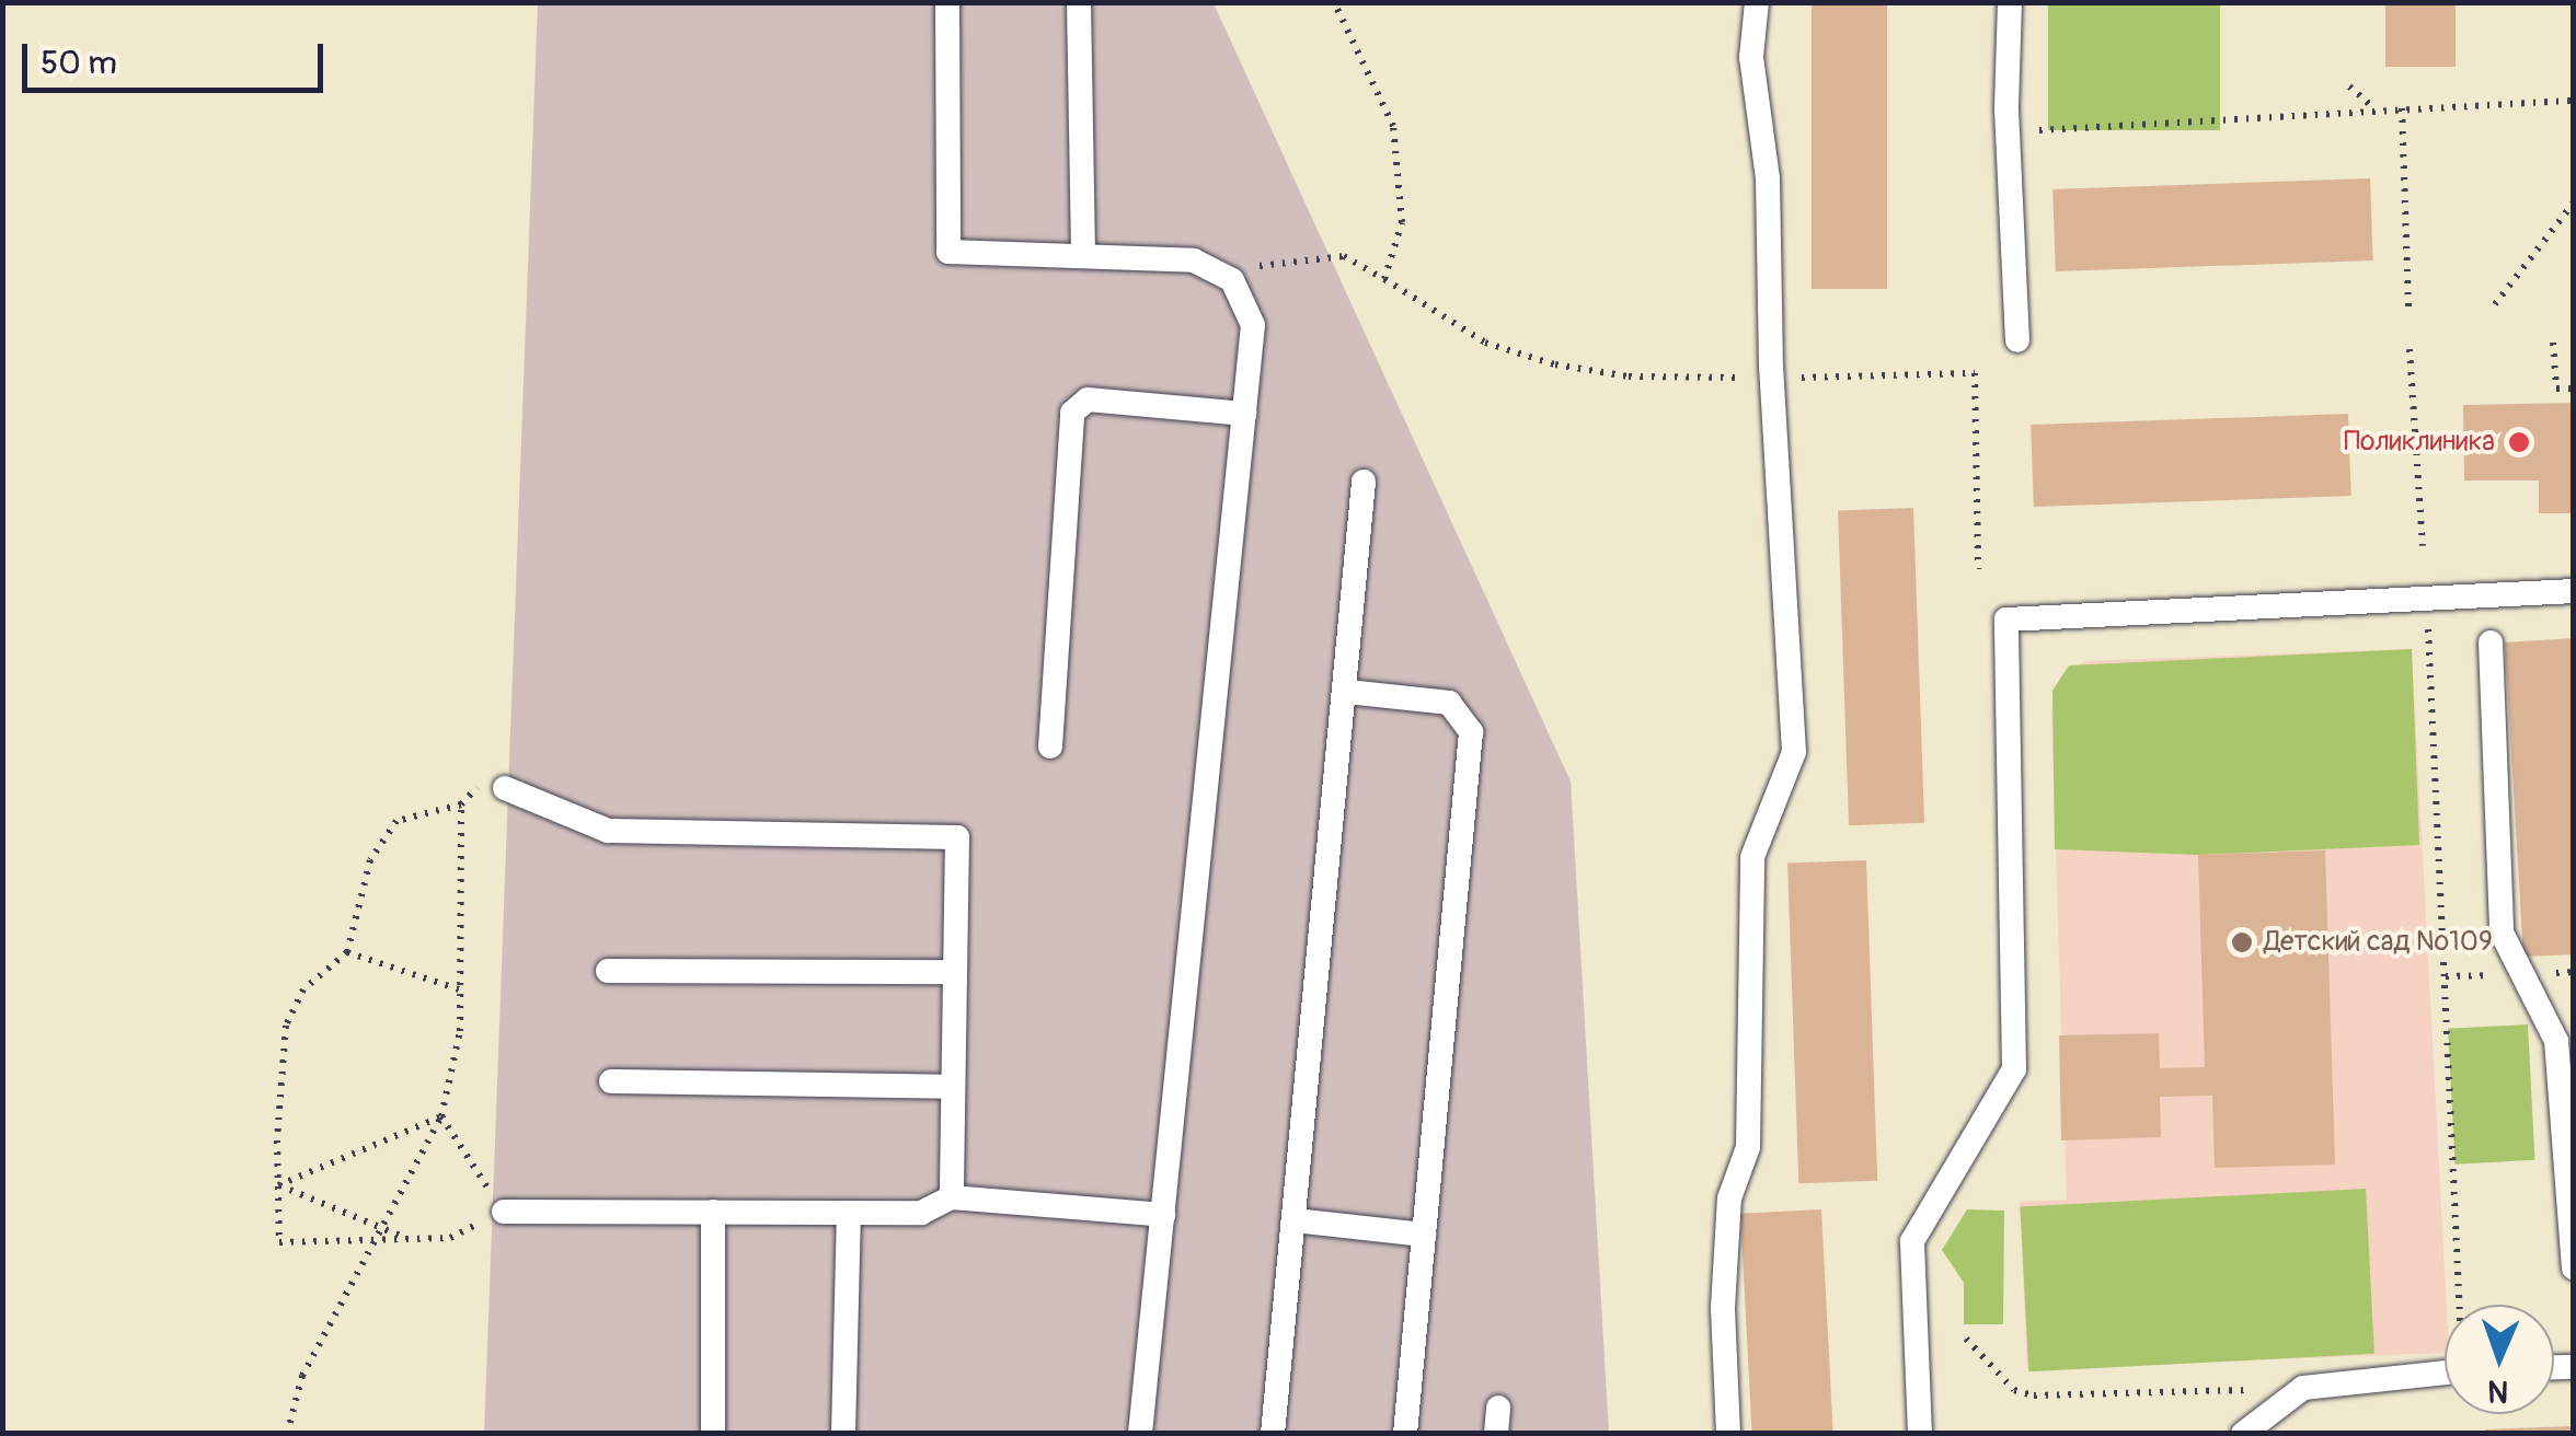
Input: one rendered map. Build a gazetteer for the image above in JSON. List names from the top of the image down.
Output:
{
  "places": ["Поликлиника", "Детский сад №109"],
  "scale_bar": "50 m",
  "north": "bottom"
}
